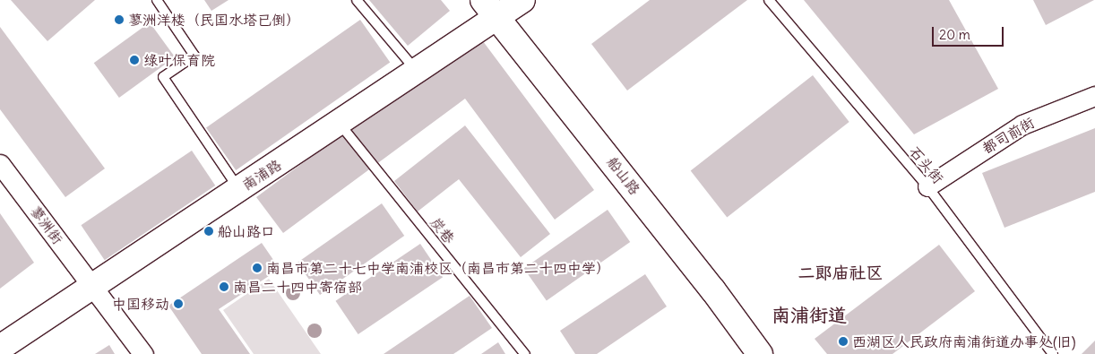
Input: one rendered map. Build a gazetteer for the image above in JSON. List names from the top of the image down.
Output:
{
  "streets": {
    "street": [
      "都司前街",
      "南浦路",
      "船山路",
      "蓼洲街"
    ],
    "lane": ["石头街", "炭巷"]
  },
  "crossings": [
    ["都司前街", "石头街"],
    ["南浦路", "船山路"],
    ["南浦路", "蓼洲街"],
    ["南浦路", "炭巷"]
  ],
  "districts": ["二郎庙社区", "南浦街道"],
  "places": [
    "蓼洲洋楼（民国水塔已倒）",
    "绿叶保育院",
    "船山路口",
    "南昌市第二十七中学南浦校区（南昌市第二十四中学）",
    "南昌二十四中寄宿部",
    "中国移动",
    "西湖区人民政府南浦街道办事处(旧)"
  ],
  "scale_bar": "20 m"
}
